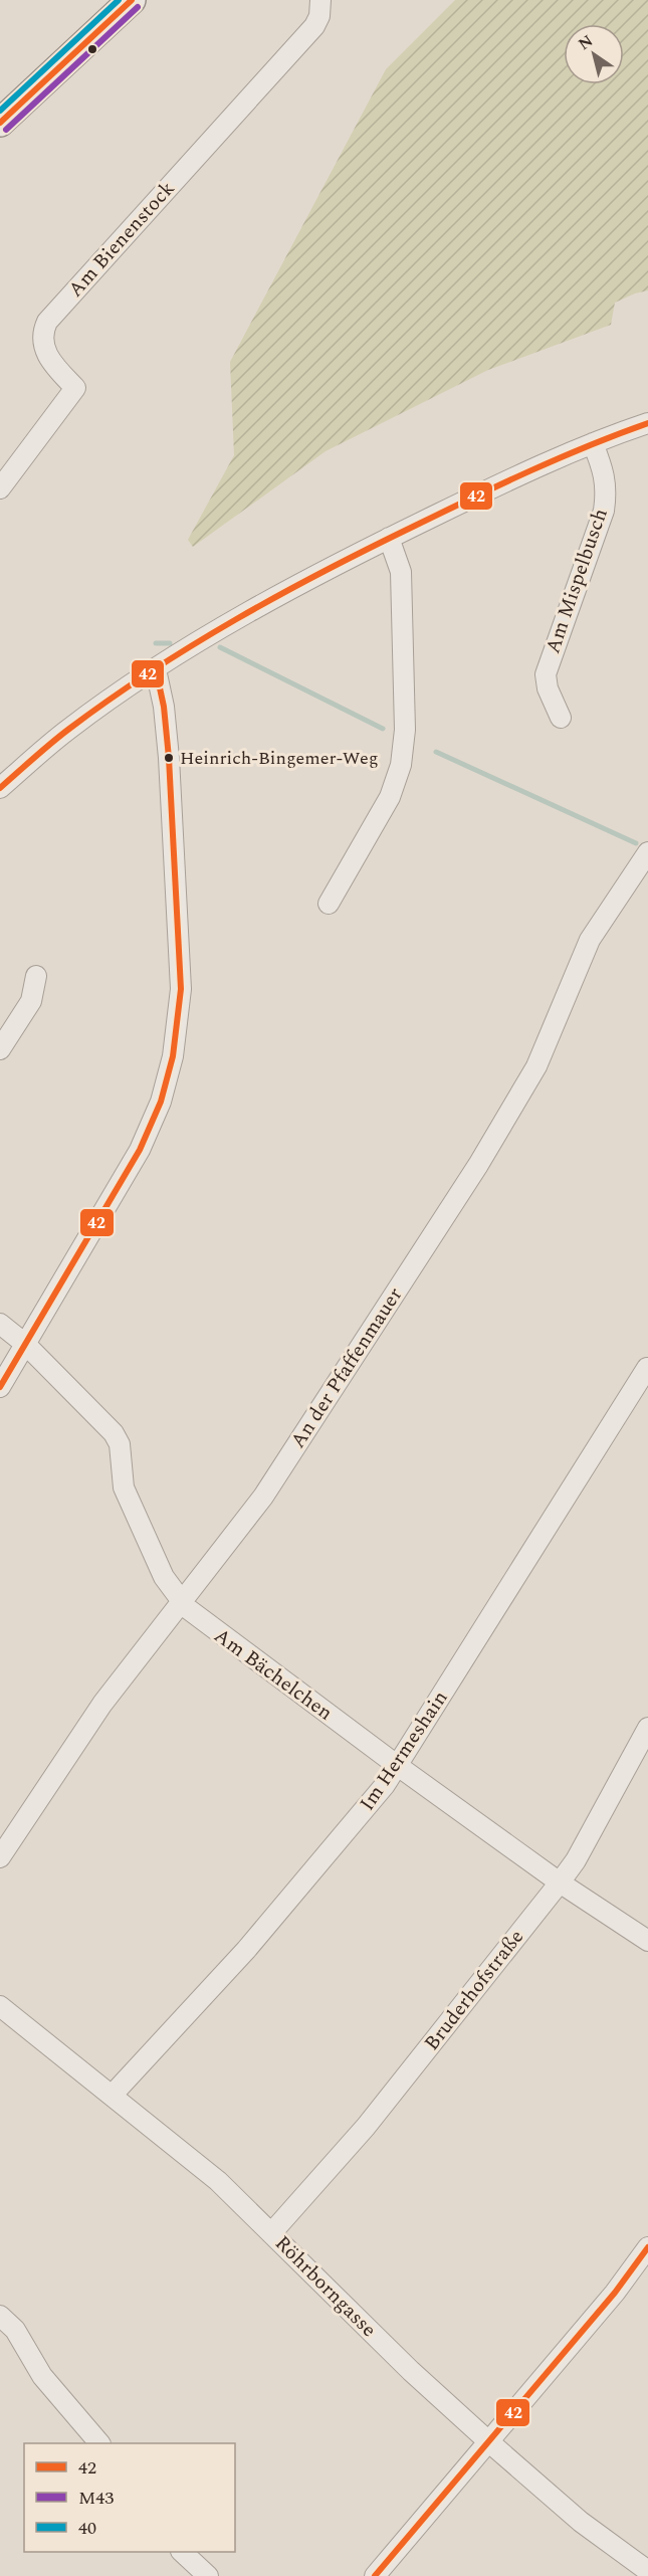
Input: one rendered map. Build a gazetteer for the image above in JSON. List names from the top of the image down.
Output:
{
  "streets": {
    "street": [
      "Am Bienenstock",
      "Am Mispelbusch",
      "An der Pfaffenmauer",
      "Am Bächelchen",
      "Im Hermeshain",
      "Bruderhofstraße",
      "Röhrborngasse"
    ]
  },
  "crossings": [
    ["An der Pfaffenmauer", "Am Bächelchen"],
    ["Am Bächelchen", "Im Hermeshain"],
    ["Am Bächelchen", "Bruderhofstraße"],
    ["Im Hermeshain", "Röhrborngasse"],
    ["Bruderhofstraße", "Röhrborngasse"]
  ],
  "places": ["Heinrich-Bingemer-Weg"],
  "lines": ["transit line 42", "transit line 40", "transit line M43"],
  "legend": ["42", "M43", "40"],
  "north": "top left"
}
